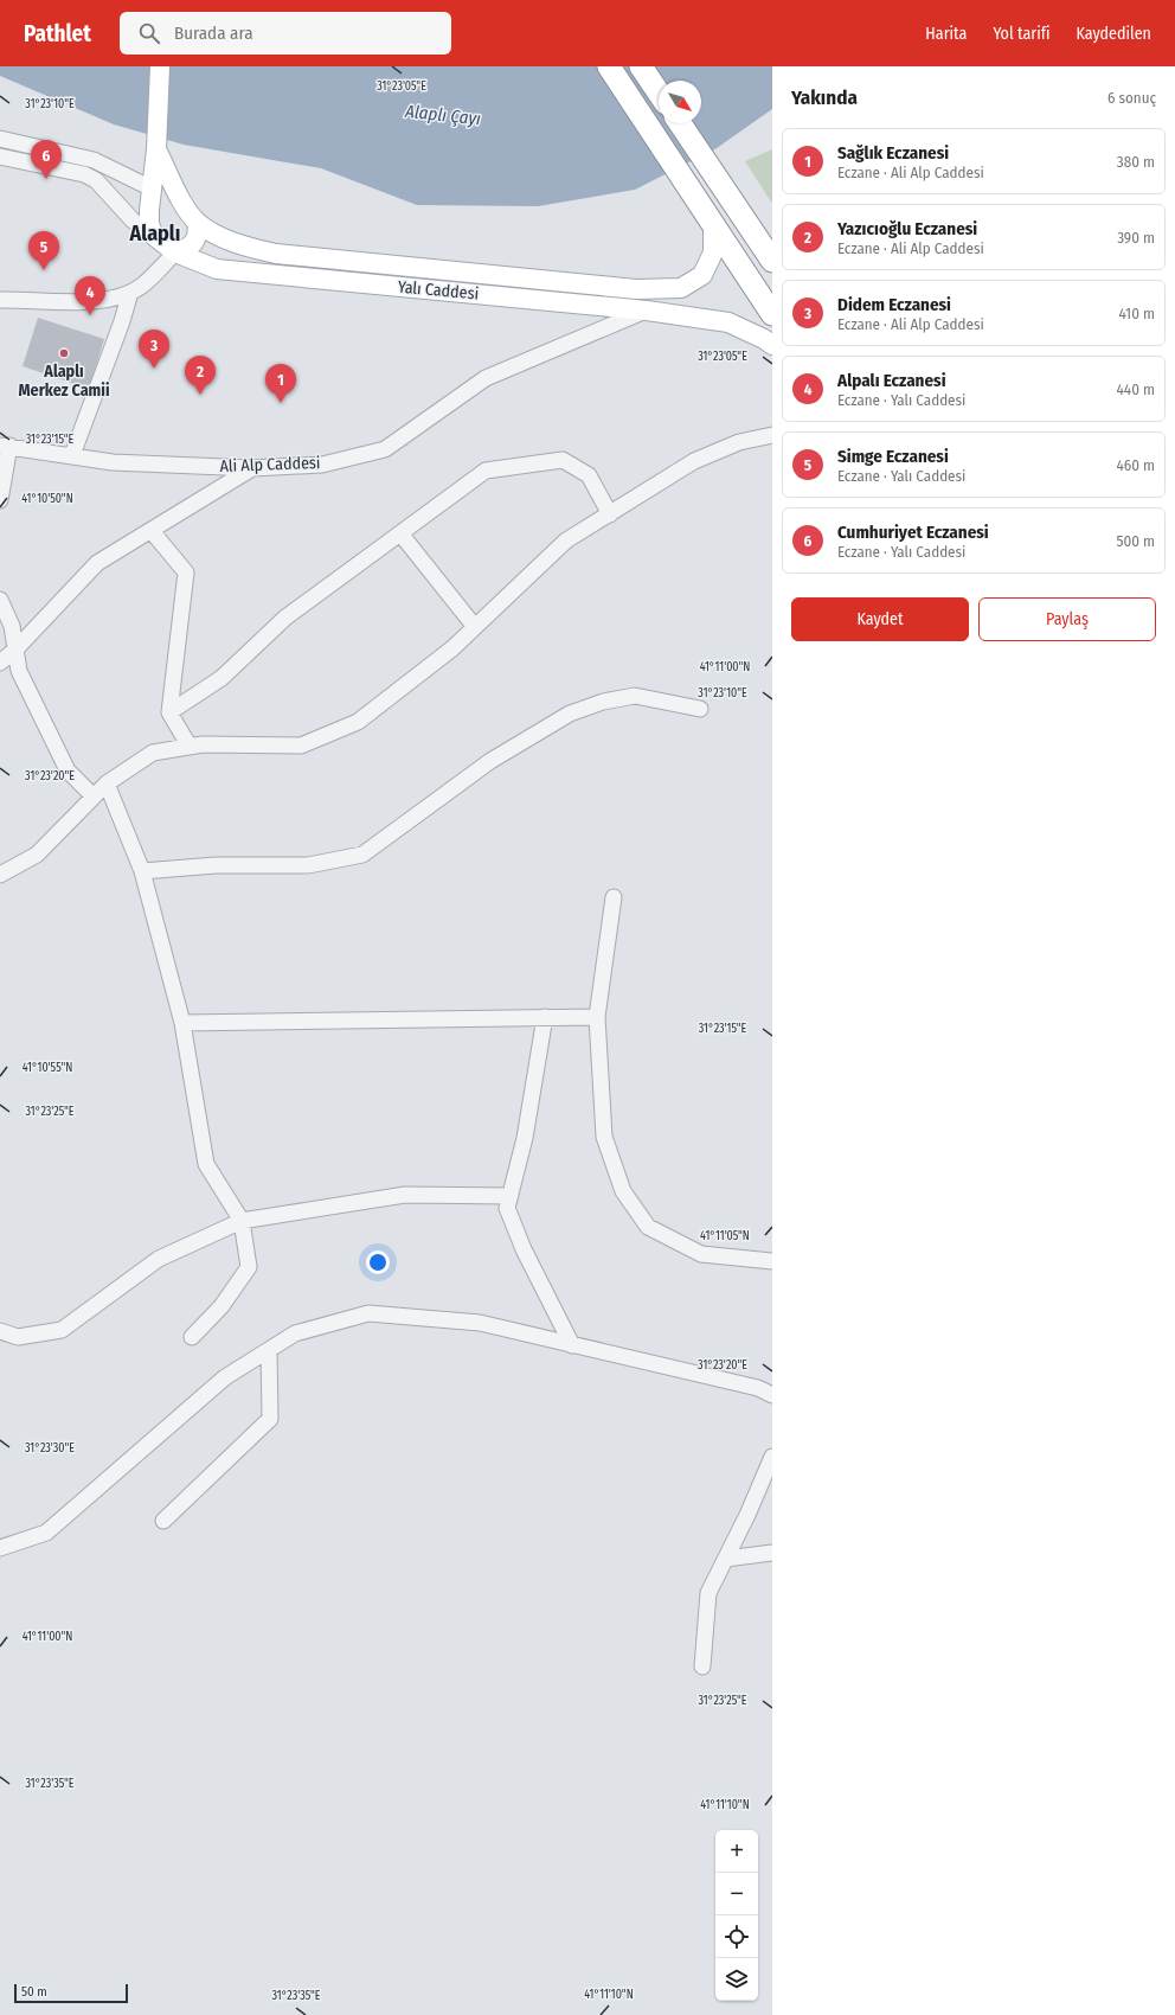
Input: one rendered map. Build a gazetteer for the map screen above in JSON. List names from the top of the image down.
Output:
{
  "streets": {
    "main road": ["Yalı Caddesi"],
    "street": ["Ali Alp Caddesi"]
  },
  "crossings": [
    ["Yalı Caddesi", "Ali Alp Caddesi"]
  ],
  "districts": ["Alaplı"],
  "water": ["Alaplı Çayı"],
  "places": ["Alaplı Merkez Camii"],
  "scale_bar": "50 m",
  "north": "bottom right",
  "page": {
    "header": "Pathlet",
    "search": "Burada ara",
    "nav": ["Harita", "Yol tarifi", "Kaydedilen"],
    "heading": ["Yakında", "6 sonuç"],
    "list": [
      {
        "mark": "1",
        "name": "Sağlık Eczanesi",
        "note": "Eczane · Ali Alp Caddesi",
        "value": "380 m"
      },
      {
        "mark": "2",
        "name": "Yazıcıoğlu Eczanesi",
        "note": "Eczane · Ali Alp Caddesi",
        "value": "390 m"
      },
      {
        "mark": "3",
        "name": "Didem Eczanesi",
        "note": "Eczane · Ali Alp Caddesi",
        "value": "410 m"
      },
      {
        "mark": "4",
        "name": "Alpalı Eczanesi",
        "note": "Eczane · Yalı Caddesi",
        "value": "440 m"
      },
      {
        "mark": "5",
        "name": "Simge Eczanesi",
        "note": "Eczane · Yalı Caddesi",
        "value": "460 m"
      },
      {
        "mark": "6",
        "name": "Cumhuriyet Eczanesi",
        "note": "Eczane · Yalı Caddesi",
        "value": "500 m"
      }
    ],
    "pins": [
      "6",
      "5",
      "4",
      "3",
      "2",
      "1"
    ],
    "buttons": ["Kaydet", "Paylaş"],
    "map_buttons": ["+", "−"],
    "scale": "50 m"
  },
  "coordinates": [
    "31°23'05\"E",
    "31°23'10\"E",
    "31°23'15\"E",
    "41°10'50\"N",
    "41°11'00\"N",
    "31°23'20\"E",
    "41°10'55\"N",
    "31°23'25\"E",
    "41°11'05\"N",
    "31°23'30\"E",
    "31°23'35\"E",
    "41°11'10\"N"
  ]
}
